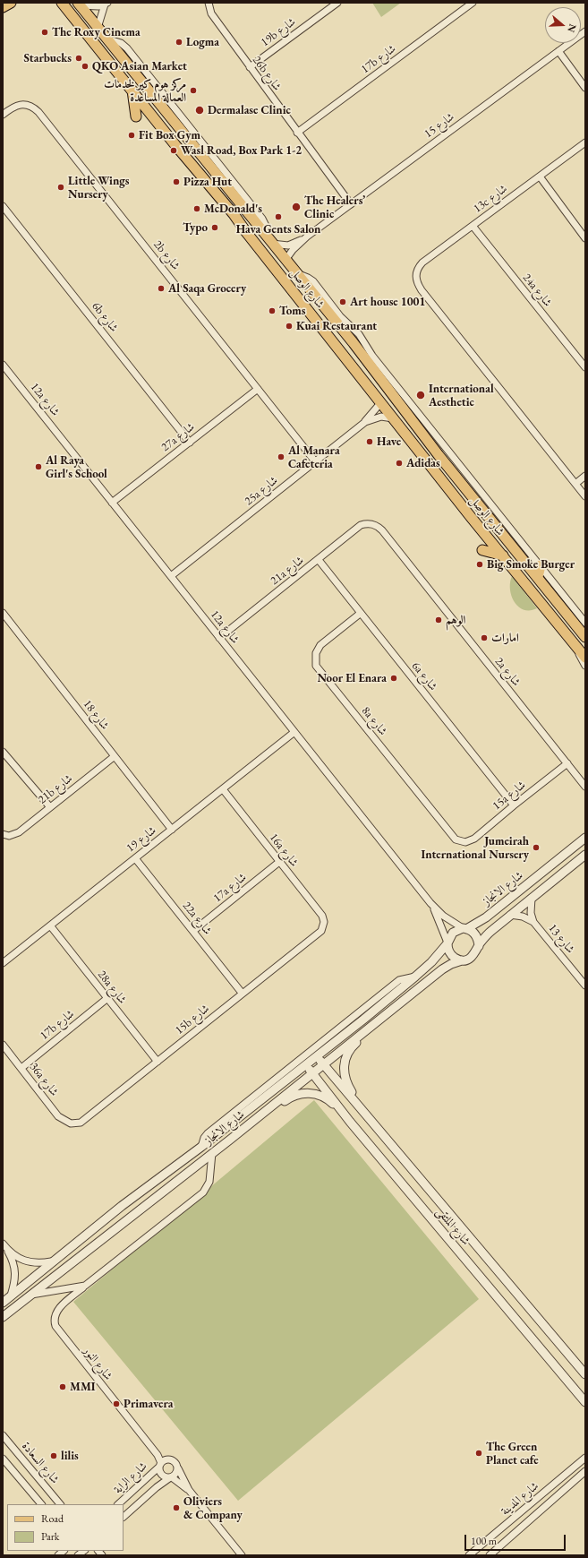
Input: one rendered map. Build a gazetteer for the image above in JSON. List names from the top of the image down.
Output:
{
  "streets": {
    "main road": ["شارع الوصل"],
    "street": [
      "19b شارع",
      "17b شارع",
      "26b شارع",
      "شارع 15",
      "13c شارع",
      "2b شارع",
      "24a شارع",
      "6b شارع",
      "12a شارع",
      "27a شارع",
      "25a شارع",
      "21a شارع",
      "2a شارع",
      "6a شارع",
      "شارع 18",
      "8a شارع",
      "21b شارع",
      "15a شارع",
      "شارع 19",
      "16a شارع",
      "17a شارع",
      "شارع الانجاز",
      "22a شارع",
      "شارع 13",
      "28a شارع",
      "15b شارع",
      "36a شارع",
      "شارع الملتقى",
      "شارع النور",
      "شارع السعادة",
      "شارع الراية",
      "شارع المدينة"
    ]
  },
  "crossings": [
    ["19b شارع", "26b شارع"],
    ["17b شارع", "26b شارع"],
    ["17b شارع", "28a شارع"],
    ["17b شارع", "36a شارع"],
    ["26b شارع", "شارع 15"],
    ["شارع 15", "شارع الوصل"],
    ["13c شارع", "24a شارع"],
    ["2b شارع", "27a شارع"],
    ["2b شارع", "25a شارع"],
    ["شارع الوصل", "25a شارع"],
    ["6b شارع", "27a شارع"],
    ["12a شارع", "27a شارع"],
    ["12a شارع", "25a شارع"],
    ["12a شارع", "21a شارع"],
    ["12a شارع", "شارع 19"],
    ["12a شارع", "شارع الانجاز"],
    ["21a شارع", "2a شارع"],
    ["21a شارع", "6a شارع"],
    ["2a شارع", "15a شارع"],
    ["6a شارع", "8a شارع"],
    ["6a شارع", "15a شارع"],
    ["شارع 18", "21b شارع"],
    ["شارع 18", "شارع 19"],
    ["8a شارع", "15a شارع"],
    ["شارع 19", "16a شارع"],
    ["شارع 19", "22a شارع"],
    ["شارع 19", "28a شارع"],
    ["16a شارع", "17a شارع"],
    ["16a شارع", "15b شارع"],
    ["17a شارع", "22a شارع"],
    ["شارع الانجاز", "شارع الملتقى"],
    ["شارع الانجاز", "شارع النور"],
    ["22a شارع", "15b شارع"],
    ["28a شارع", "15b شارع"],
    ["15b شارع", "36a شارع"],
    ["شارع النور", "شارع الراية"]
  ],
  "places": [
    "The Roxy Cinema",
    "Logma",
    "Starbucks",
    "QKO Asian Market",
    "مركز هوم كير لخدمات العمالة المساعدة",
    "Dermalase Clinic",
    "Fit Box Gym",
    "Wasl Road, Box Park 1-2",
    "Pizza Hut",
    "Little Wings Nursery",
    "The Healers’ Clinic",
    "McDonald's",
    "Hava Gents Salon",
    "Typo",
    "Al Saqa Grocery",
    "Art house 1001",
    "Toms",
    "Kuai Restaurant",
    "International Aesthetic",
    "Have",
    "Al Manara Cafeteria",
    "Adidas",
    "Al Raya Girl's School",
    "Big Smoke Burger",
    "الوهم",
    "امارات",
    "Noor El Enara",
    "Jumeirah International Nursery",
    "MMI",
    "Primavera",
    "The Green Planet cafe",
    "lilis",
    "Oliviers & Company"
  ],
  "legend": ["Road", "Park"],
  "scale_bar": "100 m",
  "north": "right"
}
